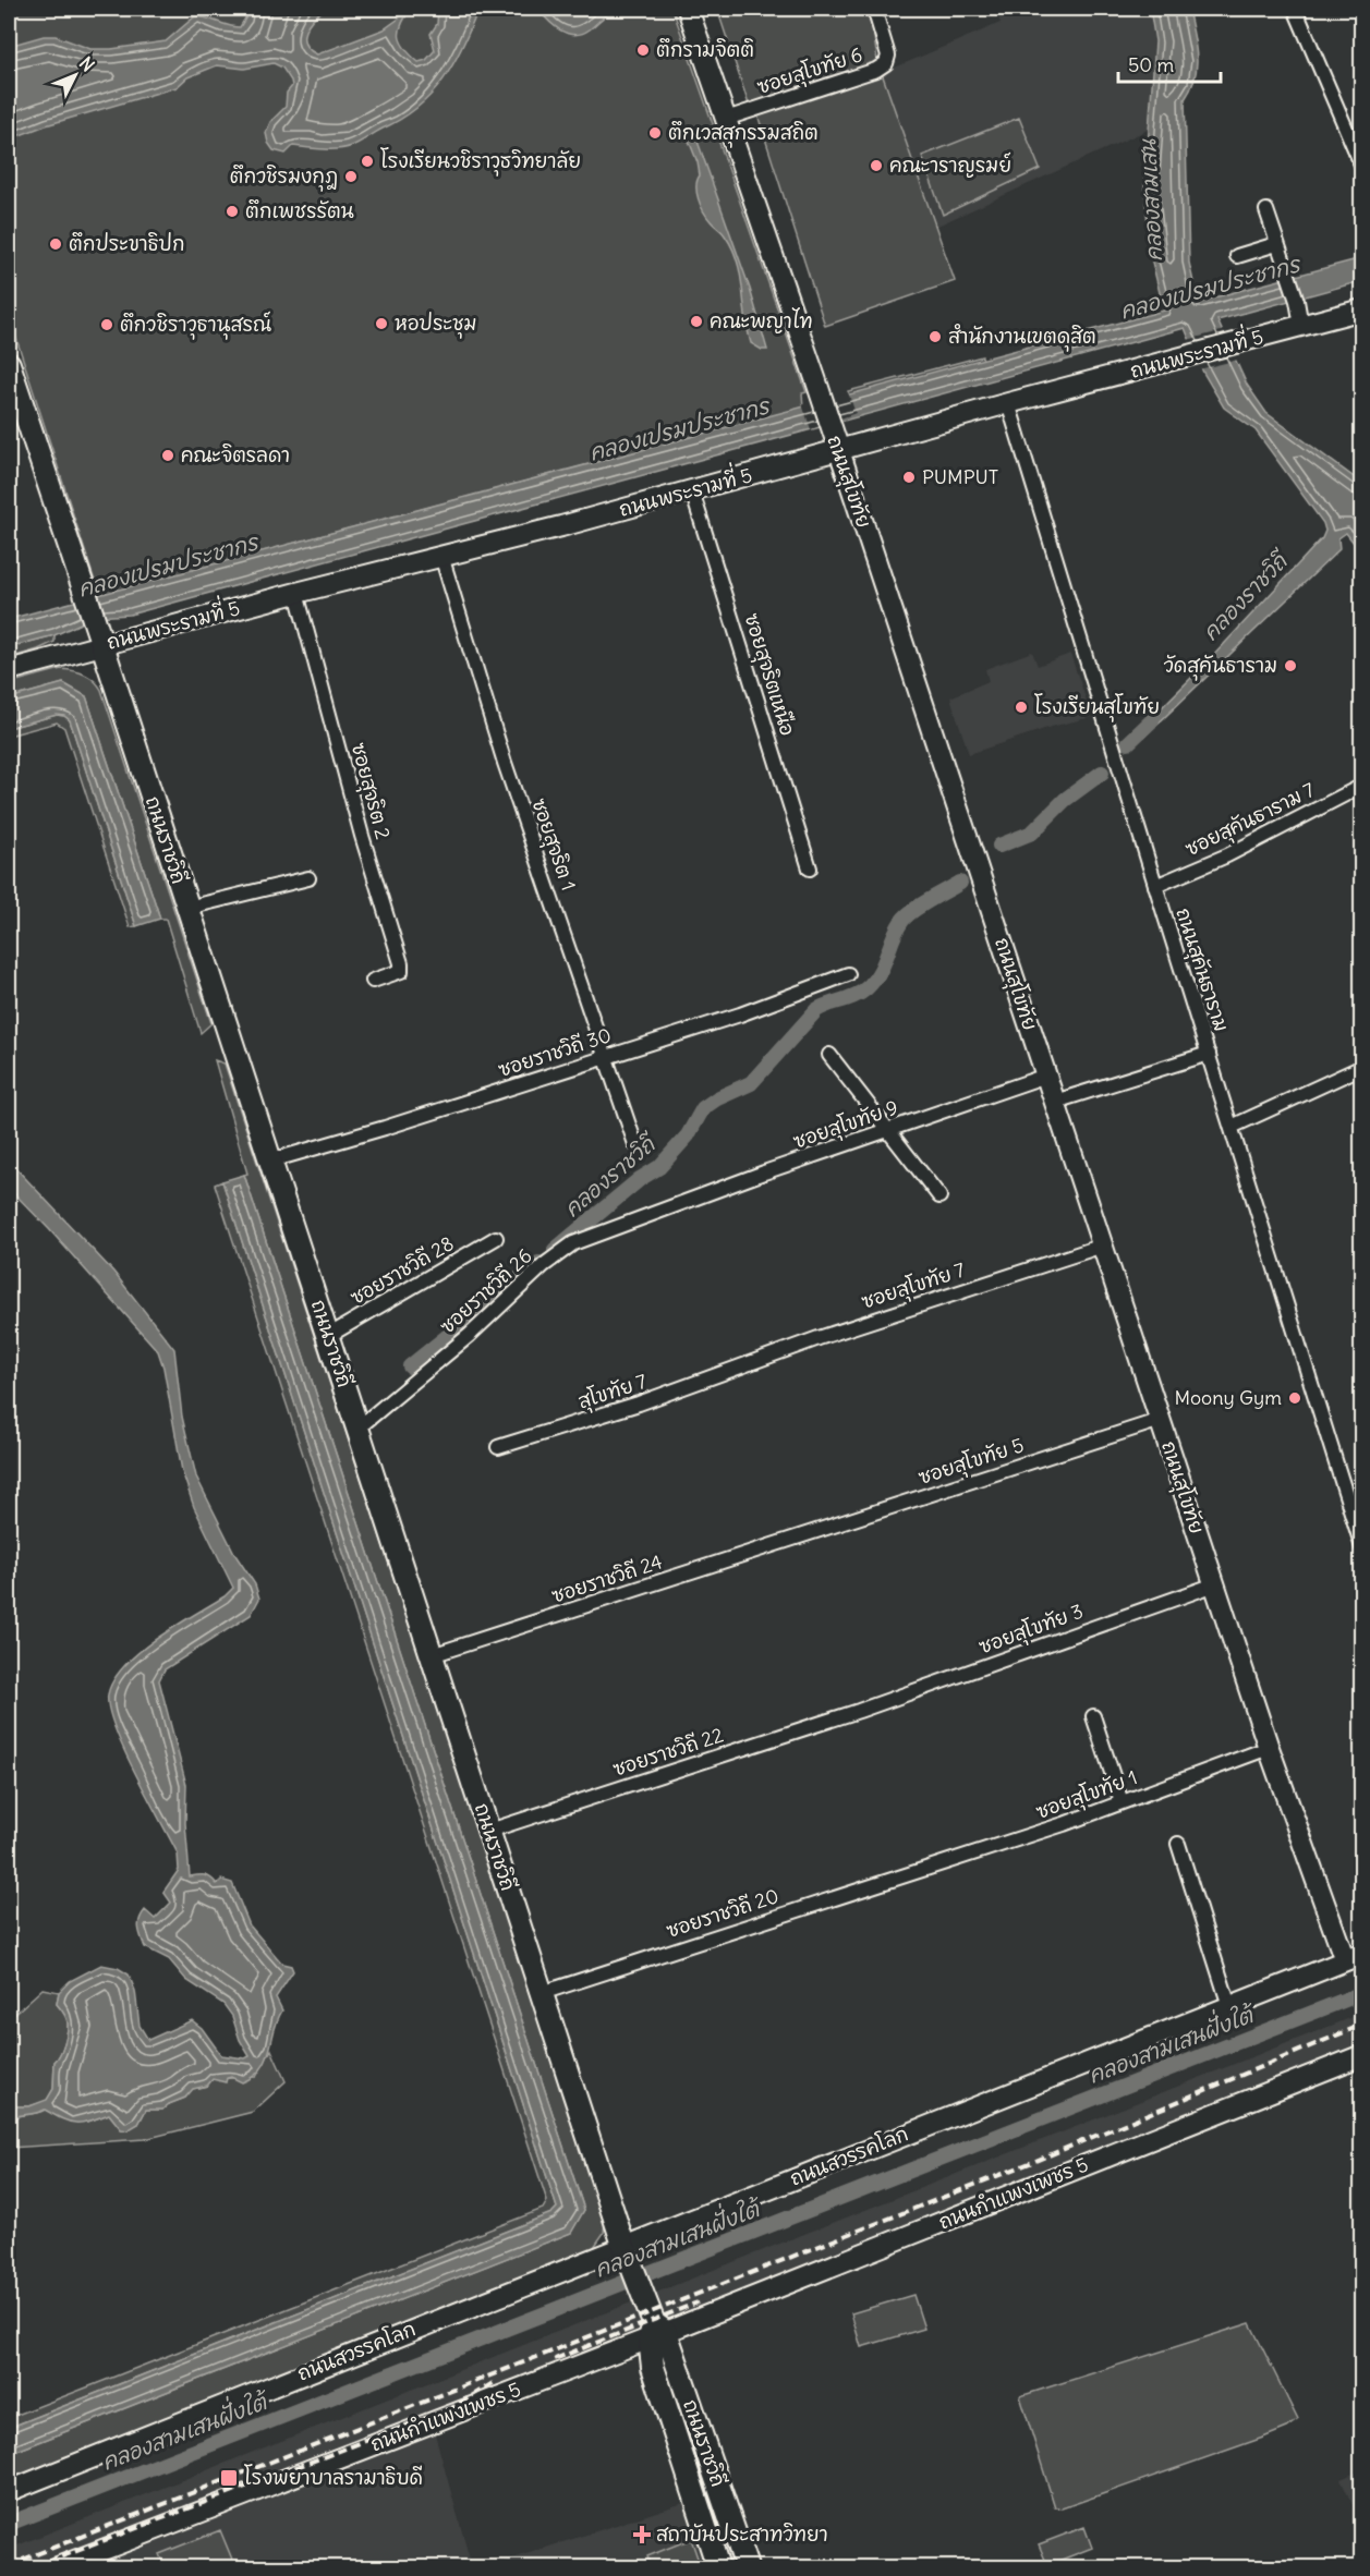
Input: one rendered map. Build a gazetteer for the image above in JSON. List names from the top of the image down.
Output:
{
  "streets": {
    "main road": ["ถนนราชวิถี"],
    "street": [
      "ซอยสุโขทัย 6",
      "ถนนพระรามที่ 5",
      "ถนนสุโขทัย",
      "ซอยสุจริตเหนือ",
      "ซอยสุจริต 2",
      "ซอยสุคันธาราม 7",
      "ซอยสุจริต 1",
      "ถนนสุคันธาราม",
      "ซอยราชวิถี 30",
      "ซอยสุโขทัย 9",
      "ซอยราชวิถี 28",
      "ซอยสุโขทัย 7",
      "ซอยราชวิถี 26",
      "สุโขทัย 7",
      "ซอยสุโขทัย 5",
      "ซอยราชวิถี 24",
      "ซอยสุโขทัย 3",
      "ซอยราชวิถี 22",
      "ซอยสุโขทัย 1",
      "ซอยราชวิถี 20",
      "ถนนสวรรคโลก",
      "ถนนกำแพงเพชร 5"
    ]
  },
  "crossings": [
    ["ซอยสุโขทัย 6", "ถนนสุโขทัย"],
    ["ถนนพระรามที่ 5", "ถนนสุโขทัย"],
    ["ถนนพระรามที่ 5", "ซอยสุจริตเหนือ"],
    ["ถนนพระรามที่ 5", "ซอยสุจริต 2"],
    ["ถนนพระรามที่ 5", "ถนนราชวิถี"],
    ["ถนนพระรามที่ 5", "ซอยสุจริต 1"],
    ["ถนนพระรามที่ 5", "ถนนสุคันธาราม"],
    ["ถนนสุโขทัย", "ซอยสุโขทัย 9"],
    ["ถนนสุโขทัย", "ซอยสุโขทัย 7"],
    ["ถนนสุโขทัย", "ซอยสุโขทัย 5"],
    ["ถนนสุโขทัย", "ซอยสุโขทัย 3"],
    ["ถนนสุโขทัย", "ซอยสุโขทัย 1"],
    ["ถนนสุโขทัย", "ถนนสวรรคโลก"],
    ["ซอยสุคันธาราม 7", "ถนนสุคันธาราม"],
    ["ถนนราชวิถี", "ซอยราชวิถี 30"],
    ["ถนนราชวิถี", "ซอยราชวิถี 28"],
    ["ถนนราชวิถี", "ซอยราชวิถี 26"],
    ["ถนนราชวิถี", "ซอยราชวิถี 24"],
    ["ถนนราชวิถี", "ซอยราชวิถี 22"],
    ["ถนนราชวิถี", "ซอยราชวิถี 20"],
    ["ถนนราชวิถี", "ถนนสวรรคโลก"],
    ["ถนนราชวิถี", "ถนนกำแพงเพชร 5"],
    ["ซอยสุจริต 1", "ซอยราชวิถี 30"],
    ["ซอยสุโขทัย 9", "ซอยราชวิถี 26"],
    ["ซอยสุโขทัย 7", "สุโขทัย 7"],
    ["ซอยสุโขทัย 5", "ซอยราชวิถี 24"],
    ["ซอยสุโขทัย 3", "ซอยราชวิถี 22"],
    ["ซอยสุโขทัย 1", "ซอยราชวิถี 20"]
  ],
  "water": [
    "คลองสามเสน",
    "คลองเปรมประชากร",
    "คลองราชวิถี",
    "คลองสามเสนฝั่งใต้"
  ],
  "places": {
    "other": [
      "ตึกรามจิตติ",
      "ตึกเวสสุกรรมสถิต",
      "โรงเรียนวชิราวุธวิทยาลัย",
      "คณะาราญรมย์",
      "ตึกวชิรมงกุฎ",
      "ตึกเพชรรัตน",
      "ตึกประขาธิปก",
      "คณะพญาไท",
      "หอประชุม",
      "ตึกวชิราวุธานุสรณ์",
      "สำนักงานเขตดุสิต",
      "คณะจิตรลดา",
      "PUMPUT",
      "วัดสุคันธาราม",
      "โรงเรียนสุโขทัย",
      "Moony Gym"
    ],
    "transit": ["โรงพยาบาลรามาธิบดี"],
    "health": ["สถาบันประสาทวิทยา"]
  },
  "scale_bar": "50 m",
  "north": "top right"
}
